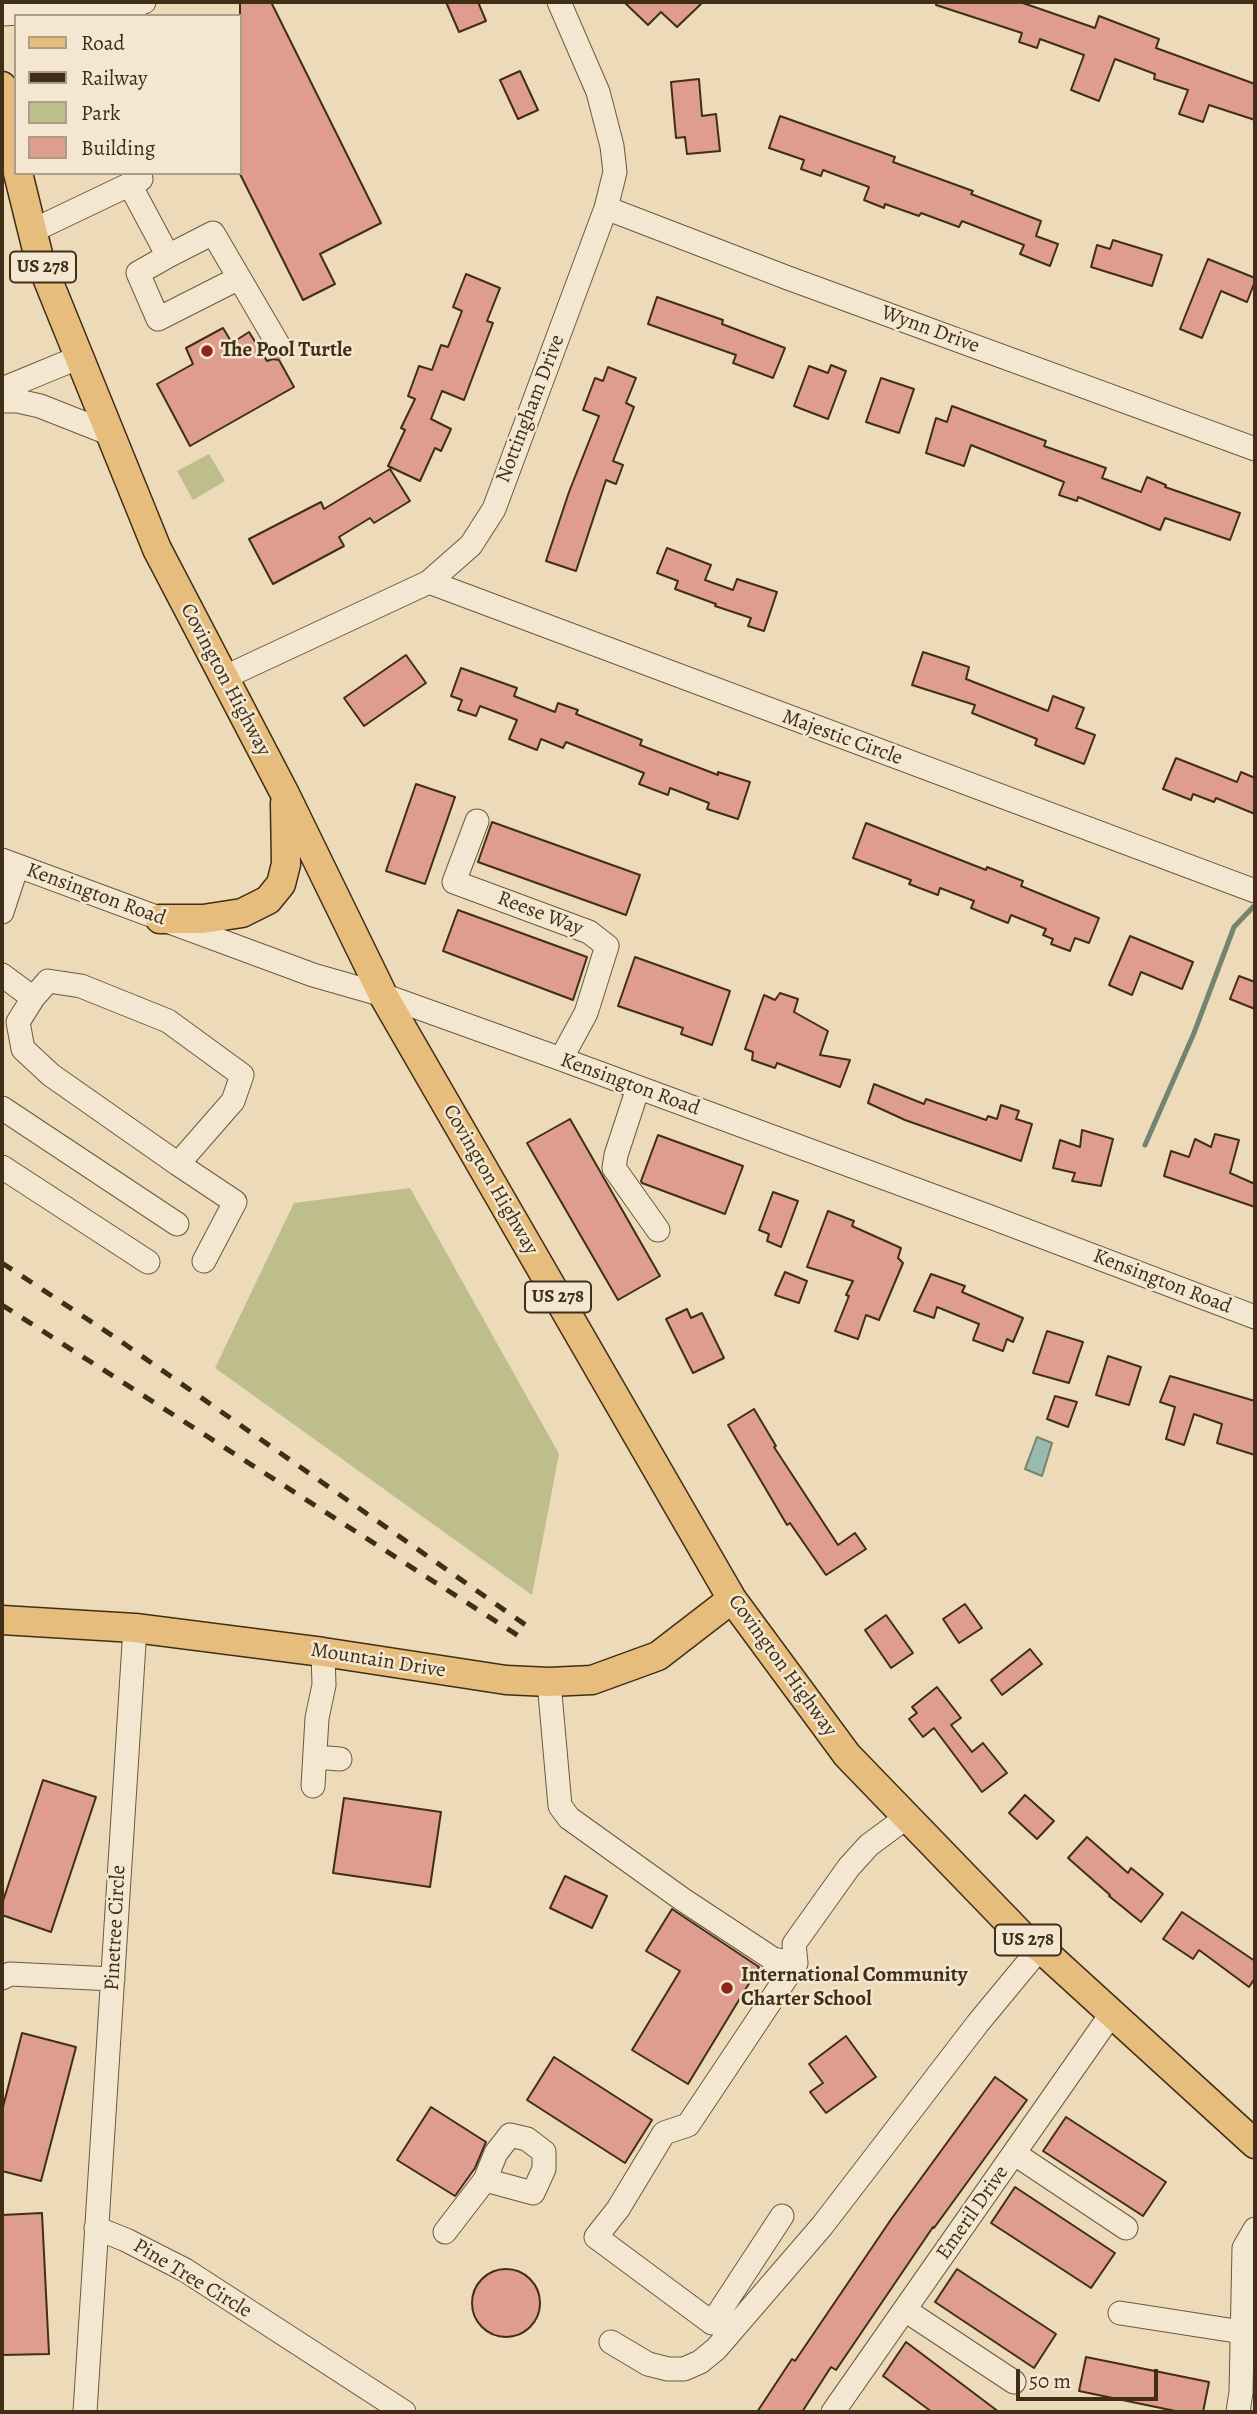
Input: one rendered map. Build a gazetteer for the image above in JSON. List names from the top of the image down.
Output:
{
  "streets": {
    "main road": ["US 278", "Covington Highway", "Mountain Drive"],
    "street": [
      "Wynn Drive",
      "Nottingham Drive",
      "Majestic Circle",
      "Kensington Road",
      "Reese Way",
      "Pinetree Circle",
      "Emeril Drive",
      "Pine Tree Circle"
    ]
  },
  "crossings": [
    ["Wynn Drive", "Nottingham Drive"],
    ["Nottingham Drive", "Covington Highway"],
    ["Nottingham Drive", "Majestic Circle"],
    ["Covington Highway", "Kensington Road"],
    ["Covington Highway", "Mountain Drive"],
    ["Covington Highway", "Emeril Drive"],
    ["Kensington Road", "Reese Way"],
    ["Mountain Drive", "Pinetree Circle"],
    ["Pinetree Circle", "Pine Tree Circle"]
  ],
  "places": ["The Pool Turtle", "International Community Charter School"],
  "legend": [
    "Road",
    "Railway",
    "Park",
    "Building"
  ],
  "scale_bar": "50 m"
}
